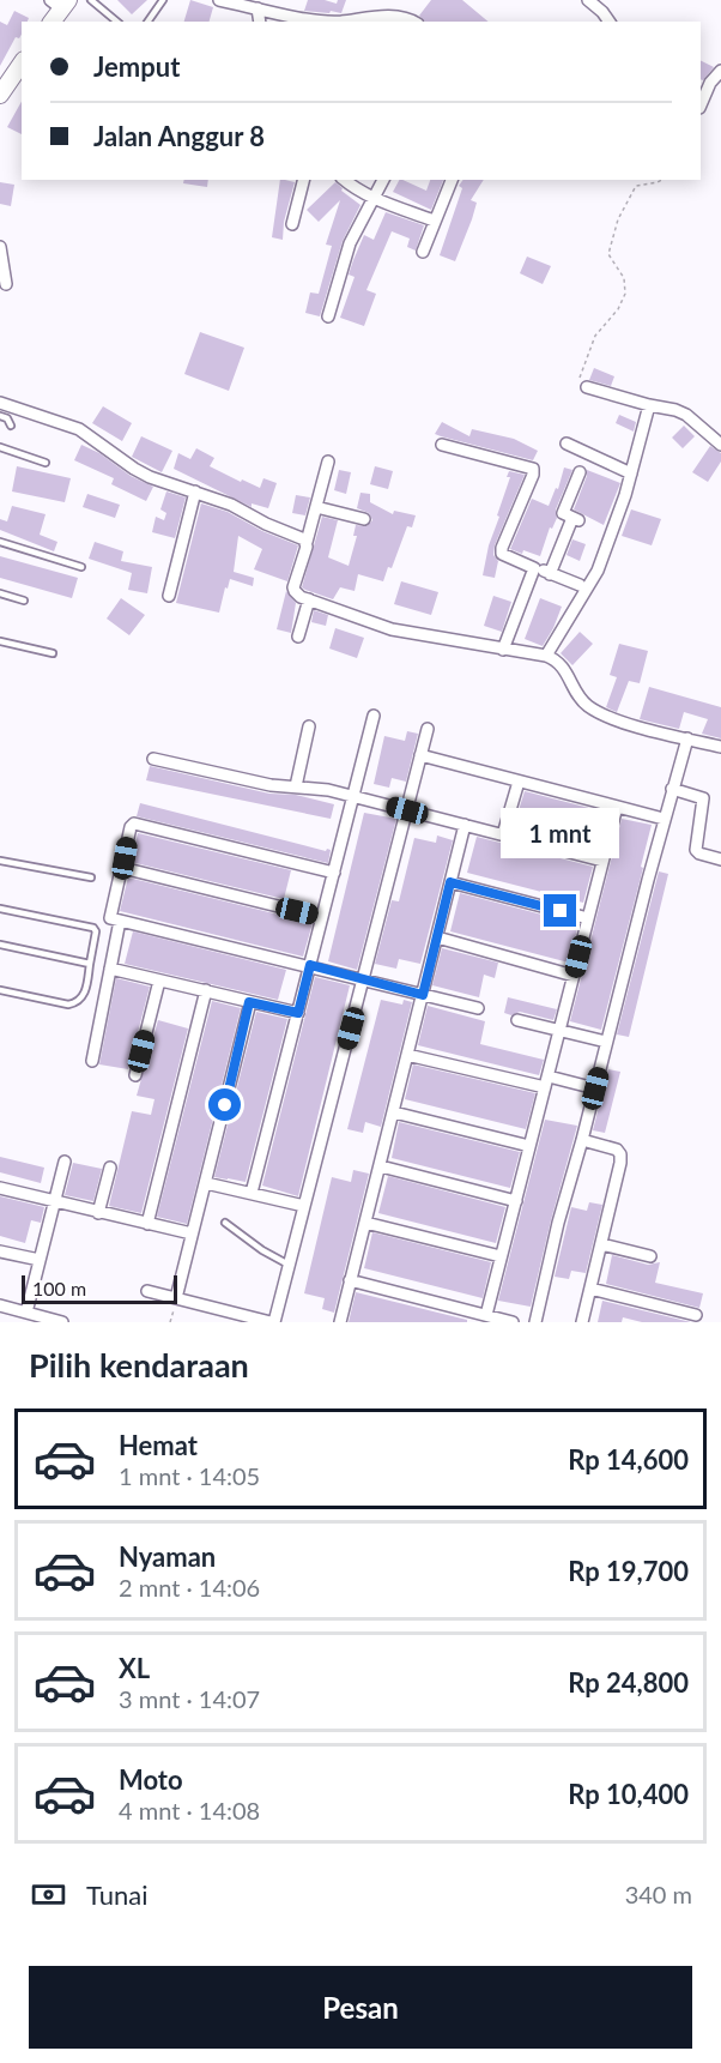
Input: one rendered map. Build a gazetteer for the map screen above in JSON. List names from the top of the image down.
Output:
{
  "scale_bar": "100 m",
  "page": {
    "banner": ["Jemput", "Jalan Anggur 8"],
    "bubble": "1 mnt",
    "scale": "100 m",
    "heading": "Pilih kendaraan",
    "list": [
      {
        "name": "Hemat",
        "note": "1 mnt · 14:05",
        "value": "Rp 14,600"
      },
      {
        "name": "Nyaman",
        "note": "2 mnt · 14:06",
        "value": "Rp 19,700"
      },
      {
        "name": "XL",
        "note": "3 mnt · 14:07",
        "value": "Rp 24,800"
      },
      {
        "name": "Moto",
        "note": "4 mnt · 14:08",
        "value": "Rp 10,400"
      }
    ],
    "pay": ["Tunai", "340 m"],
    "buttons": "Pesan"
  }
}
